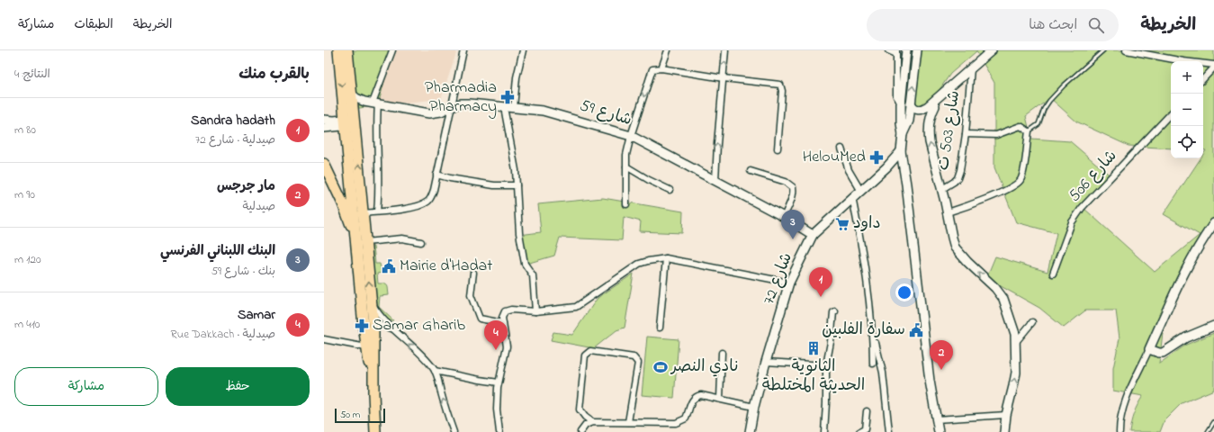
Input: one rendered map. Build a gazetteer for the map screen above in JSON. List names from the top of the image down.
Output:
{
  "streets": {
    "street": [
      "شارع 59",
      "شارع 503 ت",
      "شارع 506",
      "شارع 72"
    ]
  },
  "crossings": [
    ["شارع 59", "شارع 72"]
  ],
  "places": {
    "pharmacy": ["Pharmadia Pharmacy", "HelouMed", "Samar Gharib"],
    "supermarket": ["داود"],
    "public building": ["Mairie d'Hadat", "سفارة الفلبين"],
    "building": ["الثانوية الحديثة المختلطة"],
    "sports": ["نادي النصر"]
  },
  "scale_bar": "50 m",
  "page": {
    "header": "الخريطة",
    "search": "ابحث هنا",
    "nav": ["الخريطة", "الطبقات", "مشاركة"],
    "heading": ["بالقرب منك", "النتائج: 4"],
    "map_buttons": ["+", "−"],
    "list": [
      {
        "mark": "1",
        "name": "Sandra hadath",
        "note": "صيدلية · شارع 72",
        "value": "80 m"
      },
      {
        "mark": "2",
        "name": "مار جرجس",
        "note": "صيدلية",
        "value": "90 m"
      },
      {
        "mark": "3",
        "name": "البنك اللبناني الفرنسي",
        "note": "بنك · شارع 59",
        "value": "120 m"
      },
      {
        "mark": "4",
        "name": "Samar",
        "note": "صيدلية · Rue Dakkach",
        "value": "410 m"
      }
    ],
    "pins": [
      "3",
      "1",
      "4",
      "2"
    ],
    "buttons": ["حفظ", "مشاركة"],
    "scale": "50 m"
  }
}
